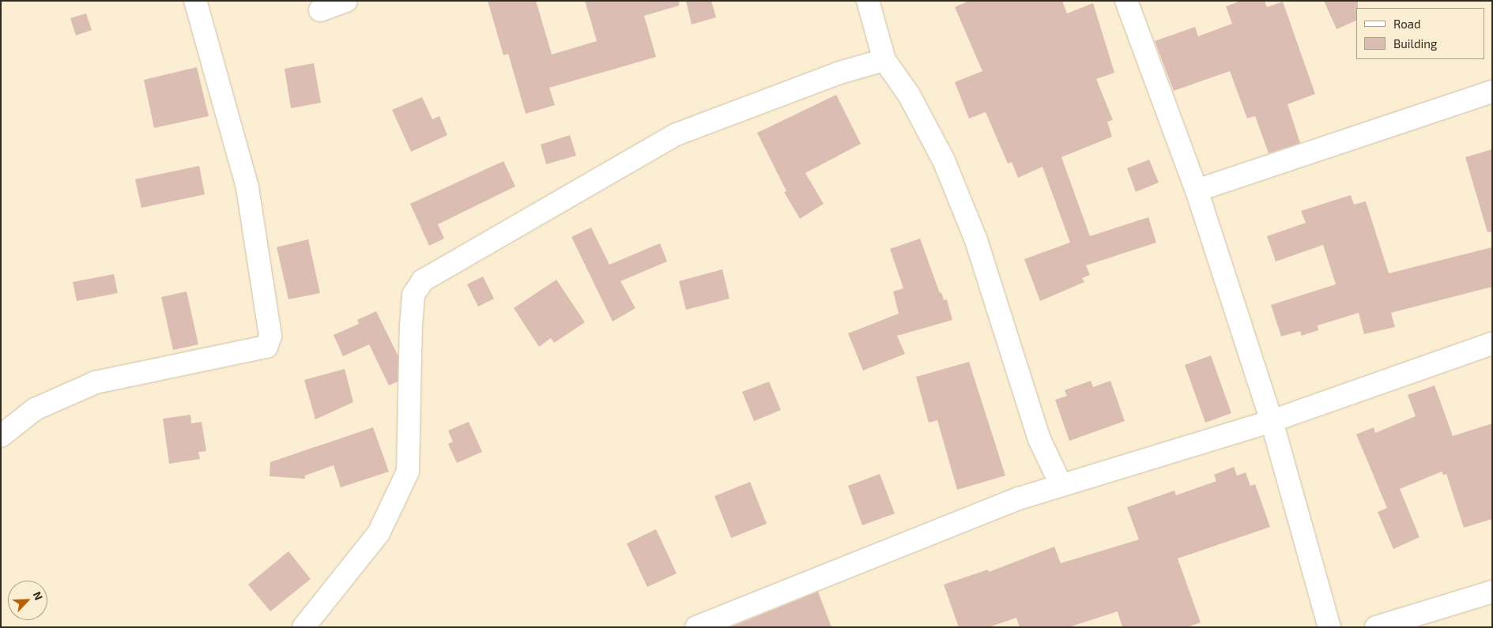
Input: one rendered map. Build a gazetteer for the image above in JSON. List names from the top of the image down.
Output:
{
  "legend": ["Road", "Building"],
  "north": "top right"
}
